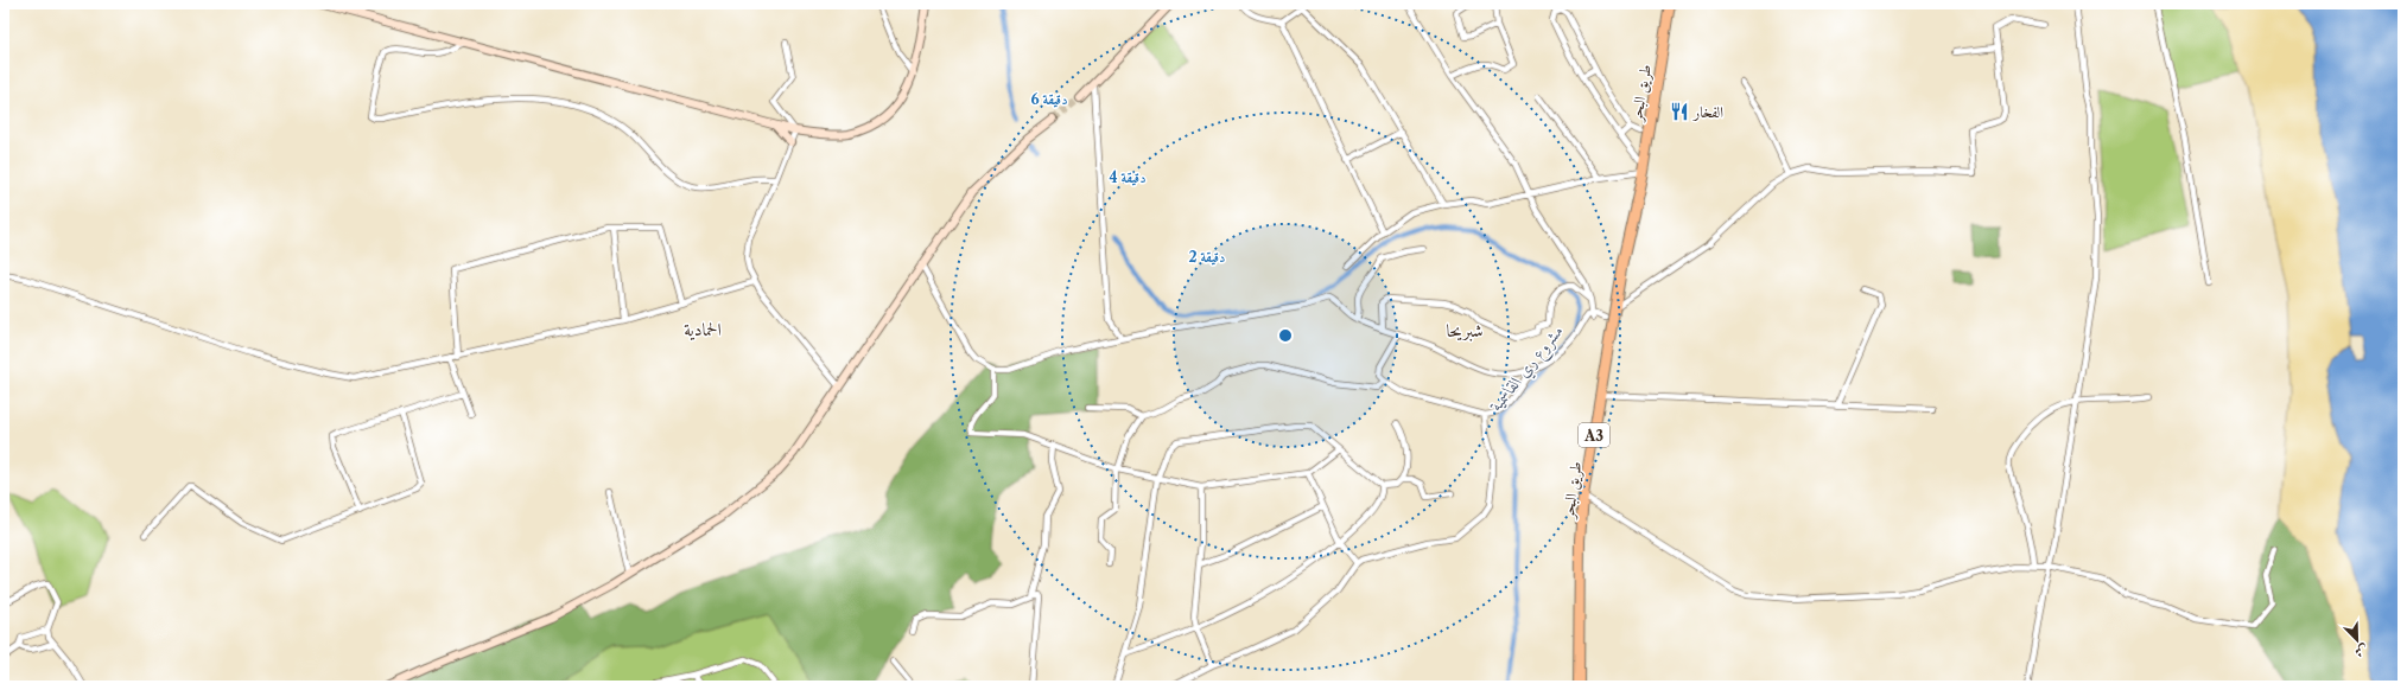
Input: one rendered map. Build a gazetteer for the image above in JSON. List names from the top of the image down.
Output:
{
  "streets": {
    "highway": ["طريق البحر", "A3"]
  },
  "districts": ["الحمادية", "شبريحا"],
  "water": ["مشروع ري القاسمية"],
  "places": {
    "restaurant": ["الفخار"]
  },
  "north": "bottom right",
  "rings": ["6 دقيقة", "4 دقيقة", "2 دقيقة"]
}
